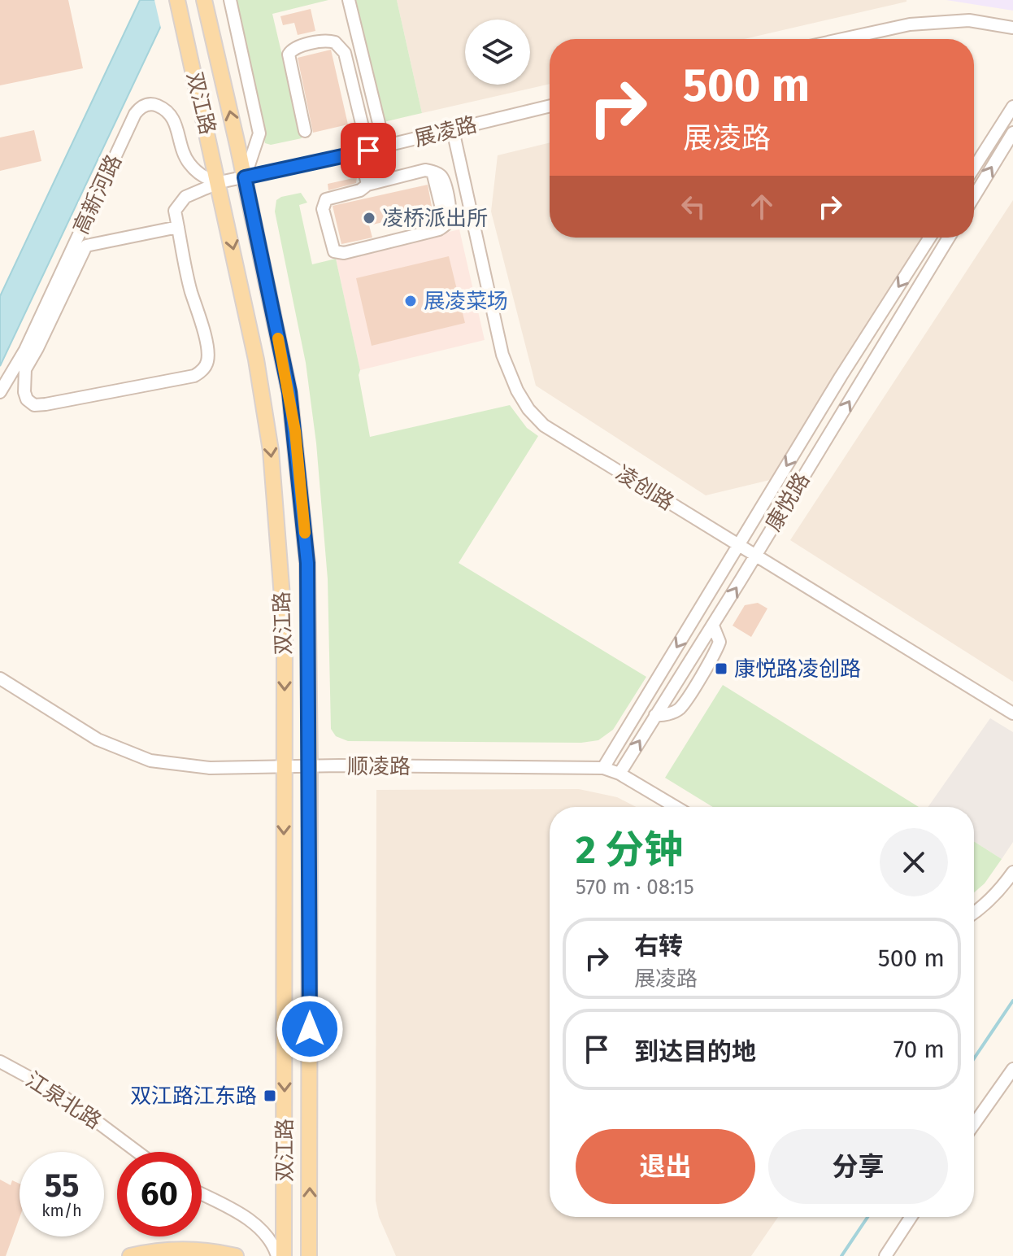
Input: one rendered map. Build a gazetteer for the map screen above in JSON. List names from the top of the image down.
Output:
{
  "streets": {
    "main road": ["双江路"],
    "street": [
      "展凌路",
      "高新河路",
      "凌创路",
      "康悦路",
      "顺凌路",
      "江泉北路"
    ]
  },
  "crossings": [
    ["双江路", "展凌路"],
    ["双江路", "高新河路"],
    ["双江路", "顺凌路"],
    ["展凌路", "高新河路"],
    ["展凌路", "凌创路"],
    ["凌创路", "康悦路"],
    ["康悦路", "顺凌路"]
  ],
  "places": {
    "other": ["凌桥派出所", "展凌菜场"],
    "transit": ["康悦路凌创路", "双江路江东路"]
  },
  "page": {
    "turn": ["500 m", "展凌路"],
    "heading": ["2 分钟", "570 m · 08:15"],
    "list": [
      {
        "name": "右转",
        "note": "展凌路",
        "value": "500 m"
      },
      {
        "name": "到达目的地",
        "value": "70 m"
      }
    ],
    "buttons": ["退出", "分享"],
    "speed": "55 km/h",
    "limit": "60"
  }
}
